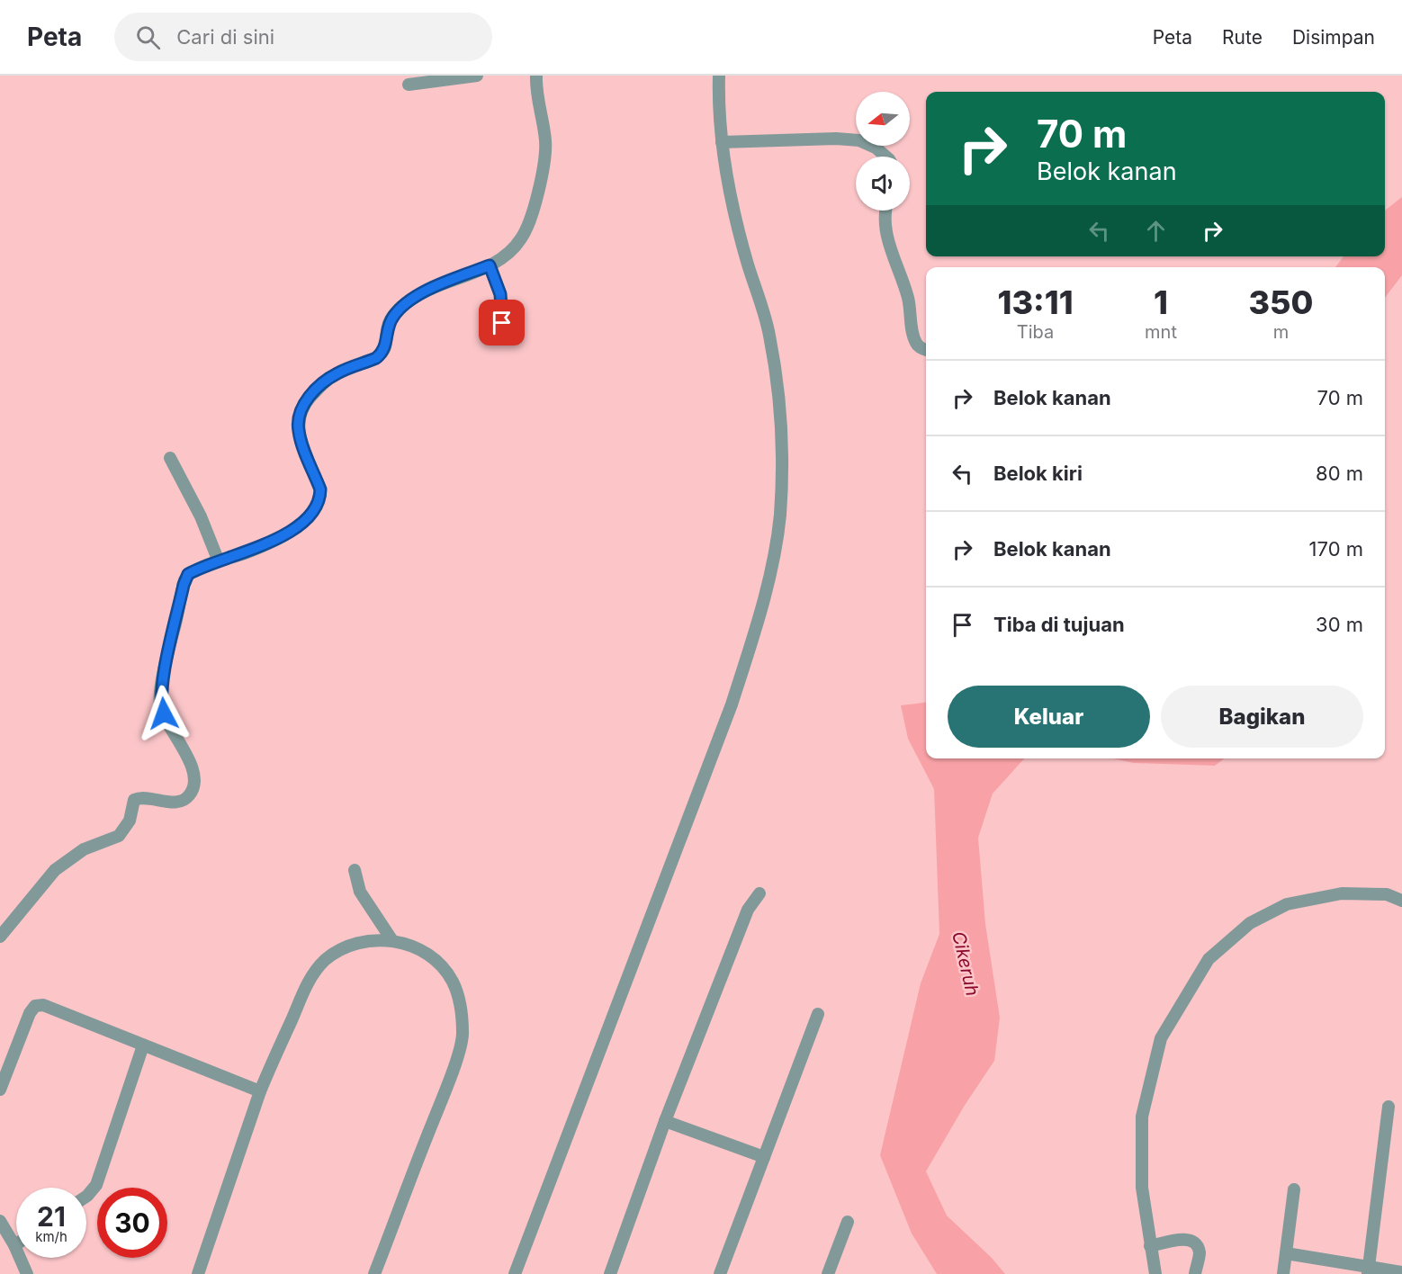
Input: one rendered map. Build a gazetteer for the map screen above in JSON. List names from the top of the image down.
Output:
{
  "water": ["Cikeruh"],
  "north": "left",
  "page": {
    "header": "Peta",
    "search": "Cari di sini",
    "nav": ["Peta", "Rute", "Disimpan"],
    "turn": ["70 m", "Belok kanan"],
    "eta": [
      "13:11",
      "Tiba",
      "1",
      "mnt",
      "350",
      "m"
    ],
    "list": [
      {
        "name": "Belok kanan",
        "value": "70 m"
      },
      {
        "name": "Belok kiri",
        "value": "80 m"
      },
      {
        "name": "Belok kanan",
        "value": "170 m"
      },
      {
        "name": "Tiba di tujuan",
        "value": "30 m"
      }
    ],
    "buttons": ["Keluar", "Bagikan"],
    "speed": "21 km/h",
    "limit": "30"
  }
}
